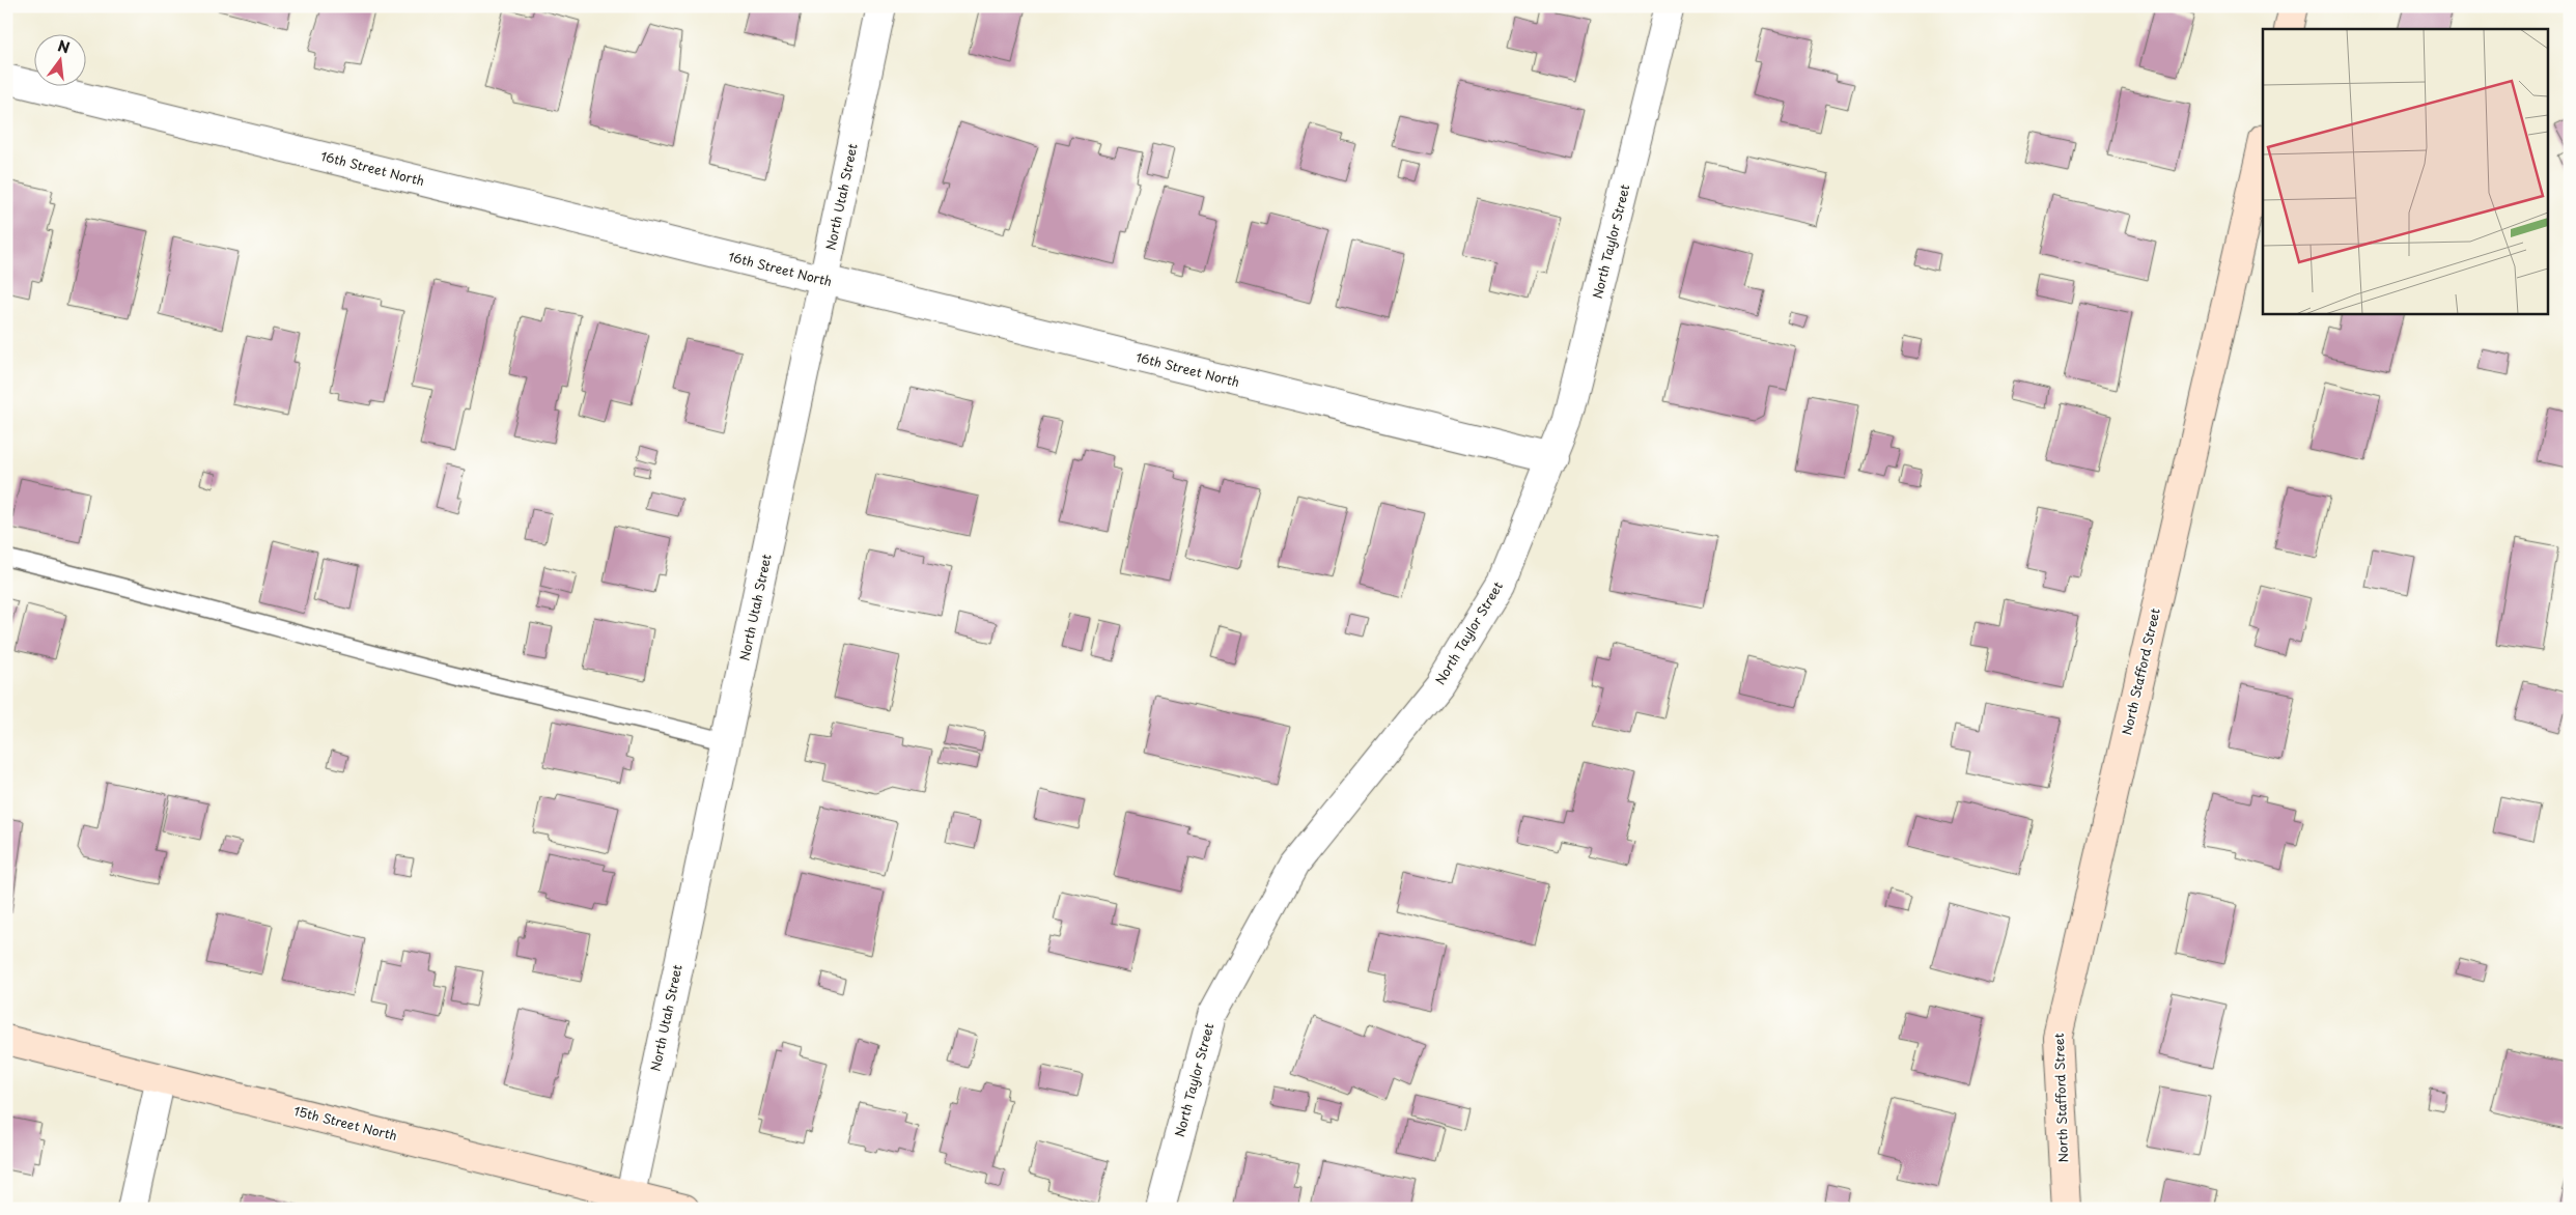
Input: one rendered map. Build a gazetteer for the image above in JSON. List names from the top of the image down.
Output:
{
  "streets": {
    "street": [
      "16th Street North",
      "North Utah Street",
      "North Taylor Street",
      "North Stafford Street",
      "15th Street North"
    ]
  },
  "crossings": [
    ["16th Street North", "North Utah Street"],
    ["16th Street North", "North Taylor Street"],
    ["North Utah Street", "15th Street North"]
  ],
  "north": "top"
}
